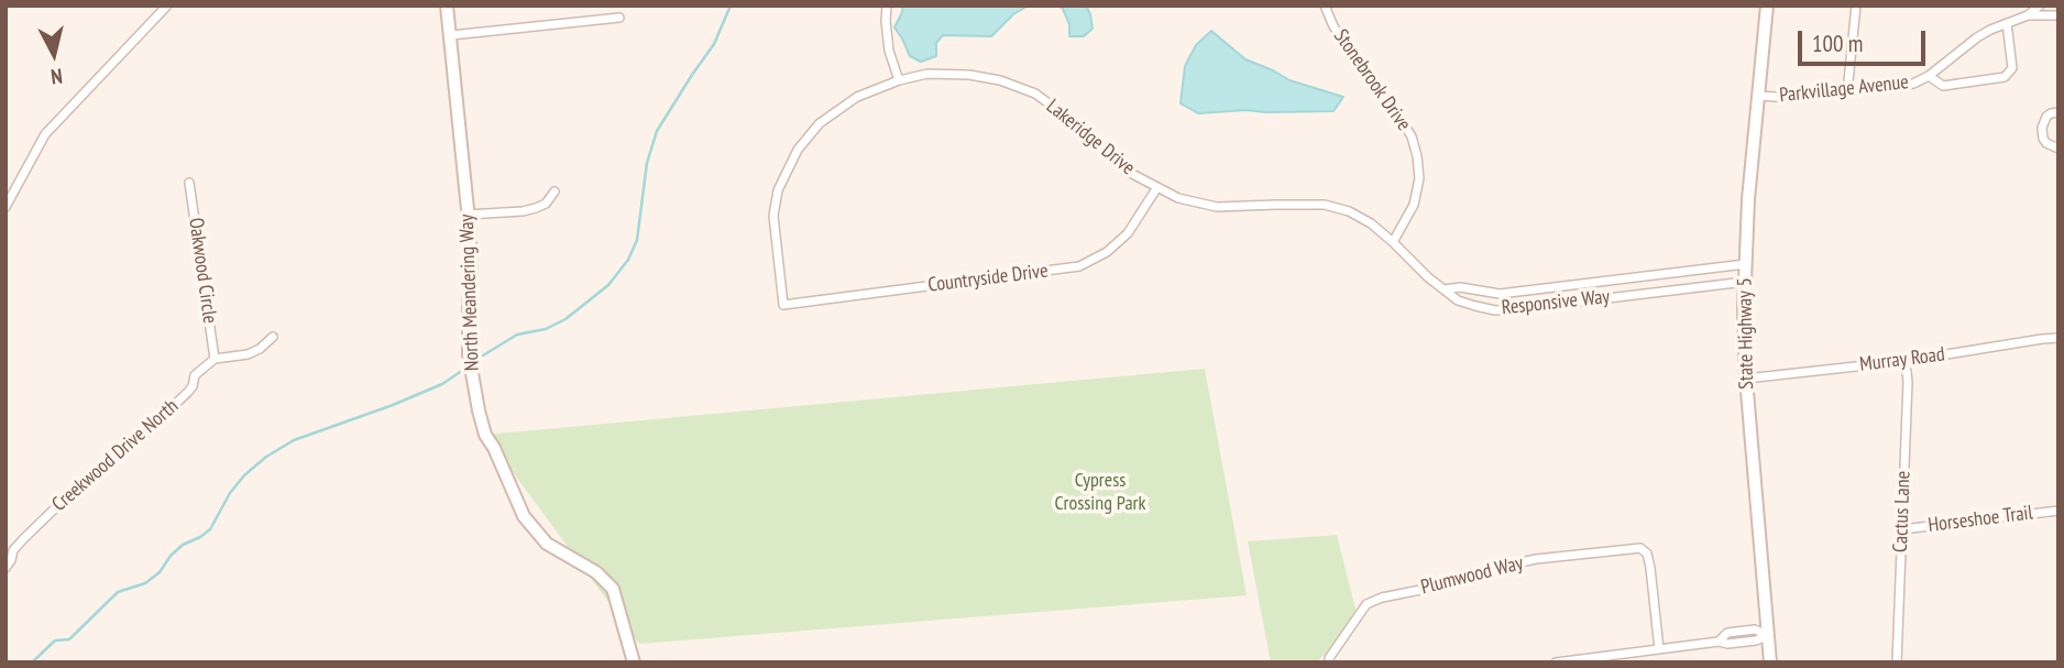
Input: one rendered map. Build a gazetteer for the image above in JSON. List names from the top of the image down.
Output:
{
  "streets": {
    "street": [
      "Stonebrook Drive",
      "Parkvillage Avenue",
      "Lakeridge Drive",
      "Oakwood Circle",
      "Countryside Drive",
      "North Meandering Way",
      "Responsive Way",
      "State Highway 5",
      "Murray Road",
      "Creekwood Drive North",
      "Cactus Lane",
      "Horseshoe Trail",
      "Plumwood Way"
    ]
  },
  "crossings": [
    ["Stonebrook Drive", "Lakeridge Drive"],
    ["Parkvillage Avenue", "State Highway 5"],
    ["Lakeridge Drive", "Countryside Drive"],
    ["Lakeridge Drive", "Responsive Way"],
    ["Oakwood Circle", "Creekwood Drive North"],
    ["Responsive Way", "State Highway 5"],
    ["State Highway 5", "Murray Road"],
    ["Murray Road", "Cactus Lane"],
    ["Cactus Lane", "Horseshoe Trail"]
  ],
  "parks": ["Cypress Crossing Park"],
  "scale_bar": "100 m",
  "north": "bottom"
}
